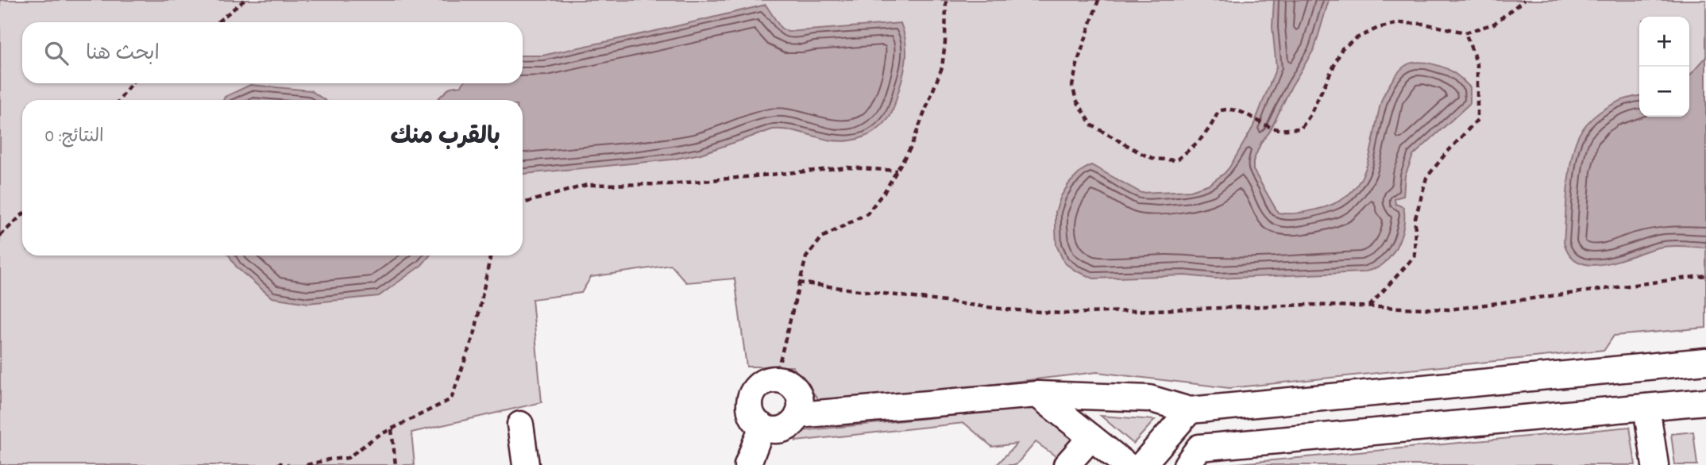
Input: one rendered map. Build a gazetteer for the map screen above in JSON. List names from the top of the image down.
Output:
{
  "page": {
    "map_buttons": ["+", "−"],
    "search": "ابحث هنا",
    "heading": ["بالقرب منك", "النتائج: 0"]
  }
}
